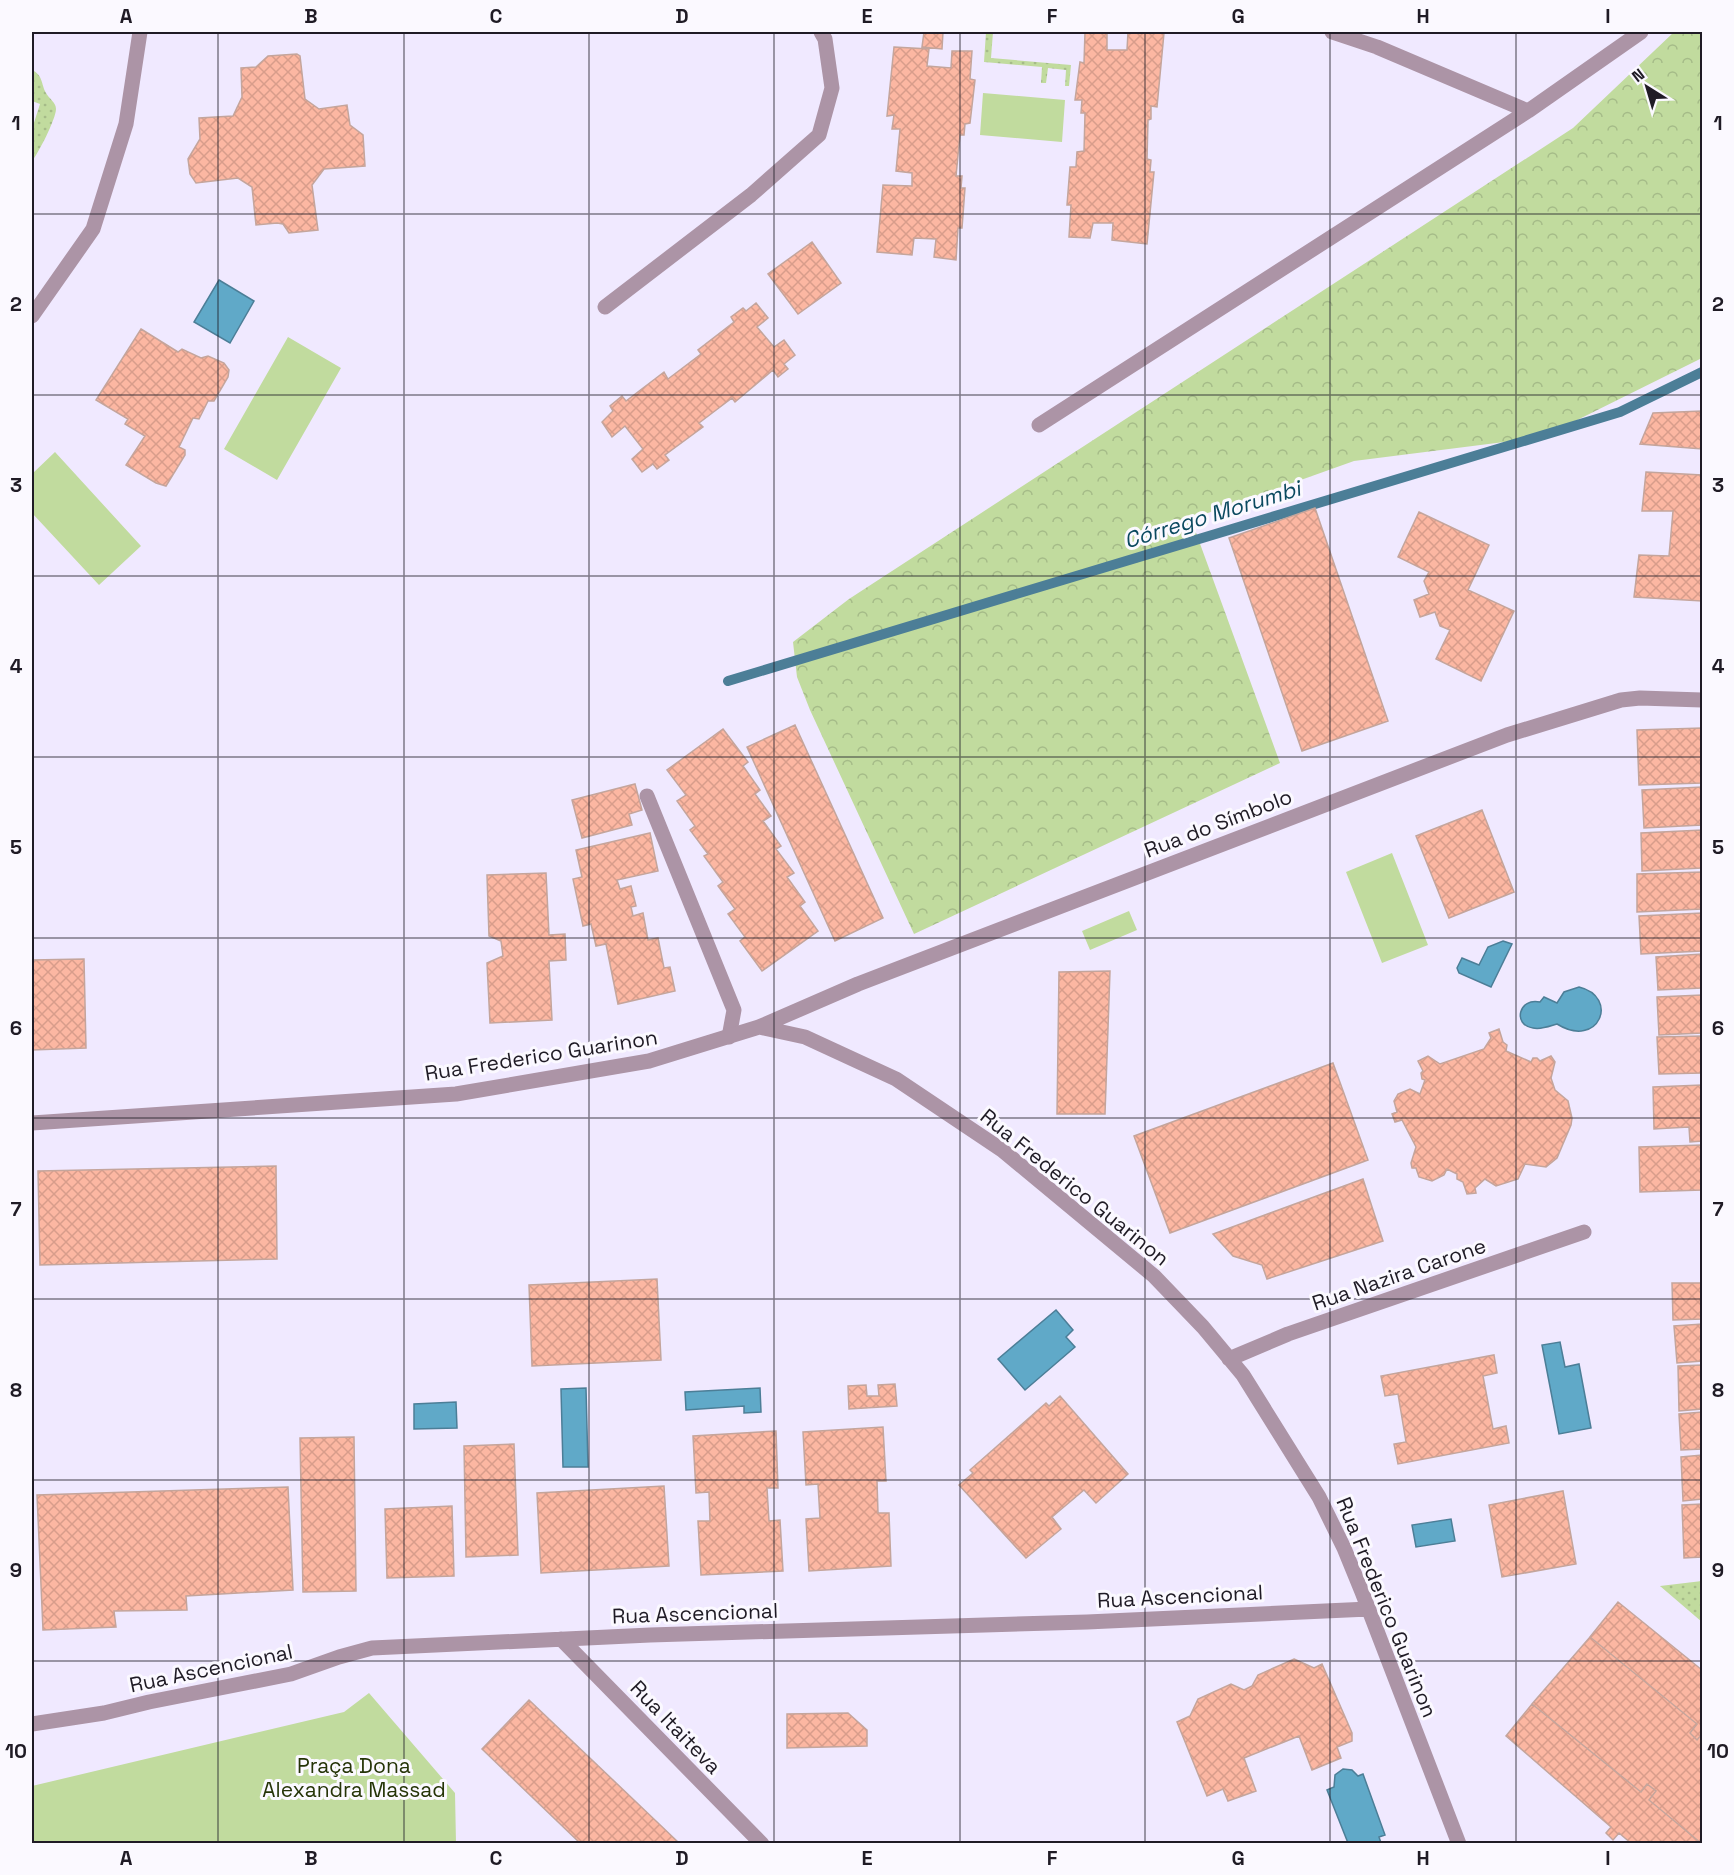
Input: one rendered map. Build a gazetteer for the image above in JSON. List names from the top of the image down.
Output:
{
  "streets": {
    "street": [
      "Rua do Símbolo",
      "Rua Frederico Guarinon",
      "Rua Nazira Carone",
      "Rua Ascencional",
      "Rua Itaiteva"
    ]
  },
  "crossings": [
    ["Rua do Símbolo", "Rua Frederico Guarinon"],
    ["Rua Frederico Guarinon", "Rua Nazira Carone"],
    ["Rua Frederico Guarinon", "Rua Ascencional"],
    ["Rua Ascencional", "Rua Itaiteva"]
  ],
  "water": ["Córrego Morumbi"],
  "parks": ["Praça Dona Alexandra Massad"],
  "north": "top left",
  "grid": {
    "columns": [
      "A",
      "B",
      "C",
      "D",
      "E",
      "F",
      "G",
      "H",
      "I"
    ],
    "rows": [
      "1",
      "2",
      "3",
      "4",
      "5",
      "6",
      "7",
      "8",
      "9",
      "10"
    ]
  }
}
